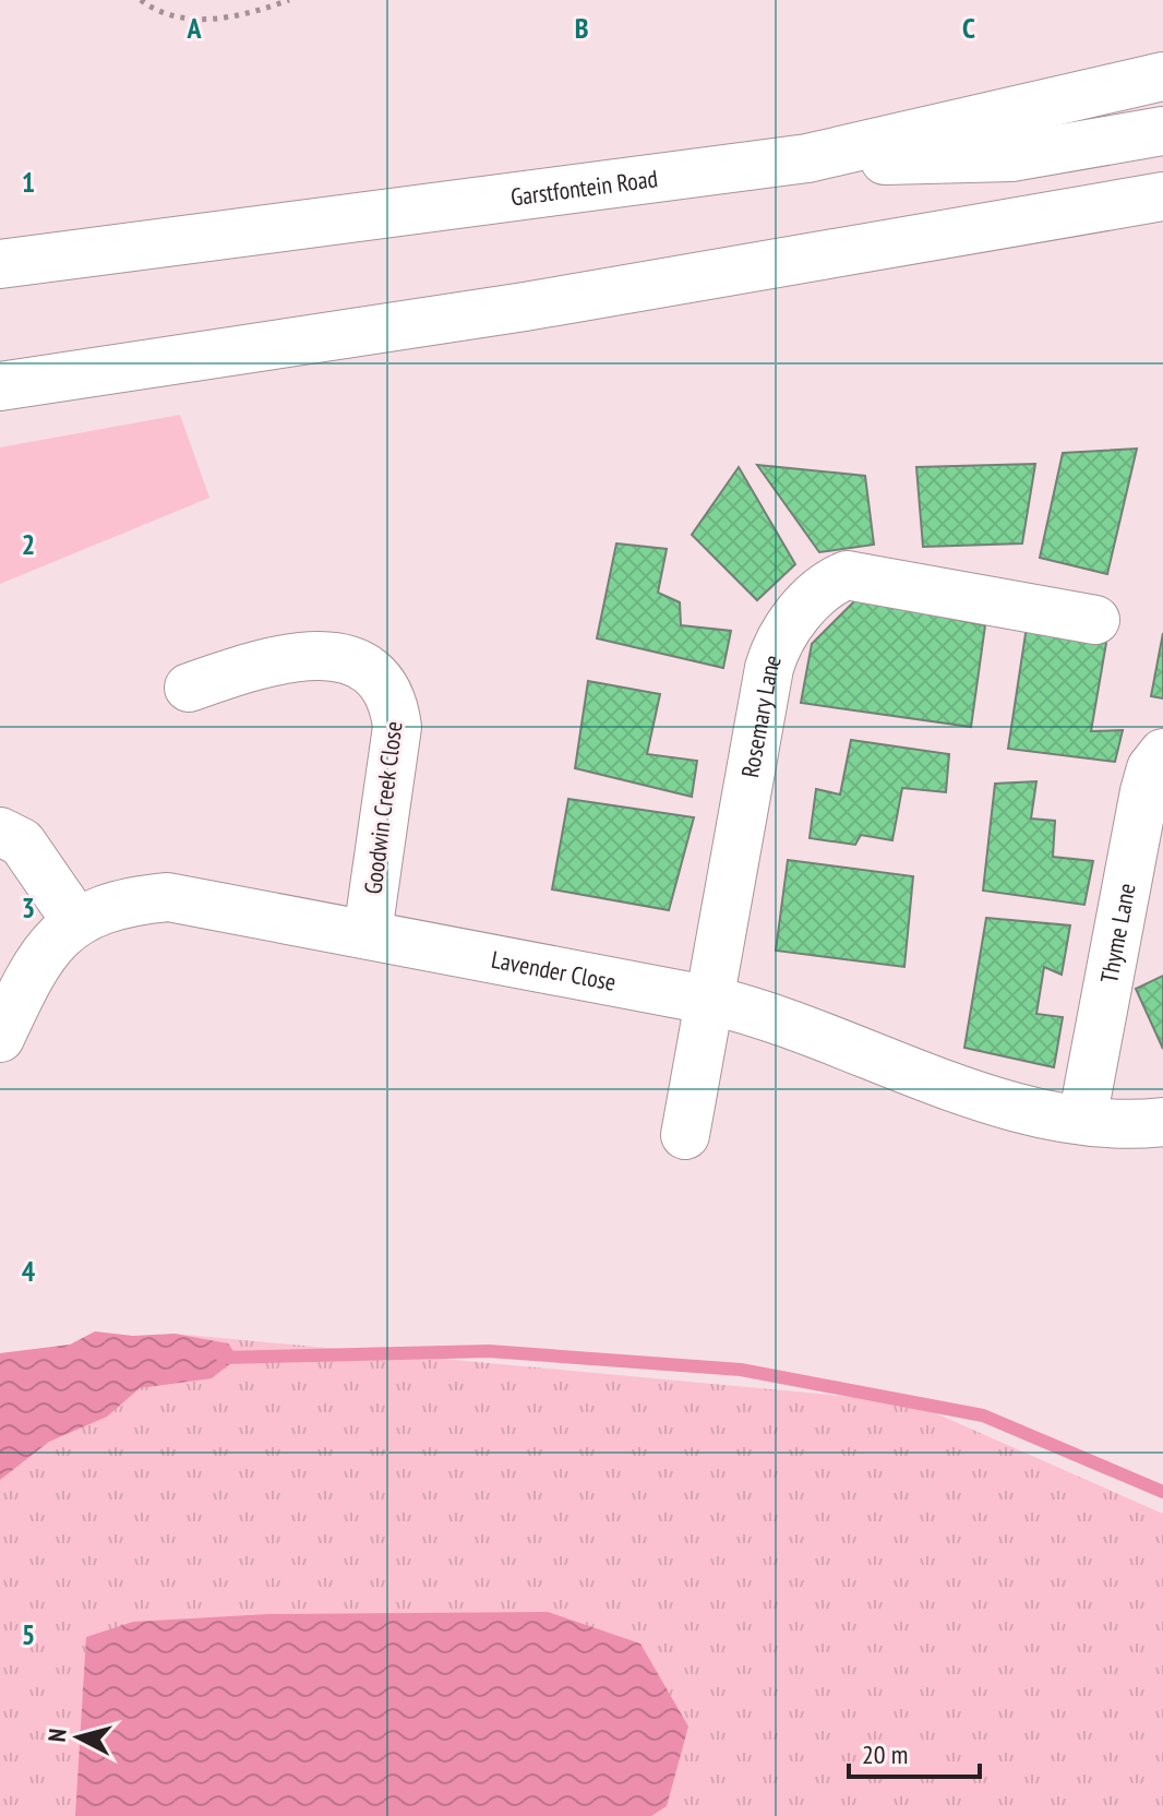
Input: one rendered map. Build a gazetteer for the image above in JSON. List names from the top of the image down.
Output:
{
  "streets": {
    "street": [
      "Garstfontein Road",
      "Rosemary Lane",
      "Goodwin Creek Close",
      "Thyme Lane",
      "Lavender Close"
    ]
  },
  "crossings": [
    ["Rosemary Lane", "Lavender Close"],
    ["Goodwin Creek Close", "Lavender Close"],
    ["Thyme Lane", "Lavender Close"]
  ],
  "scale_bar": "20 m",
  "north": "left",
  "grid": {
    "columns": ["A", "B", "C"],
    "rows": [
      "1",
      "2",
      "3",
      "4",
      "5"
    ]
  }
}
